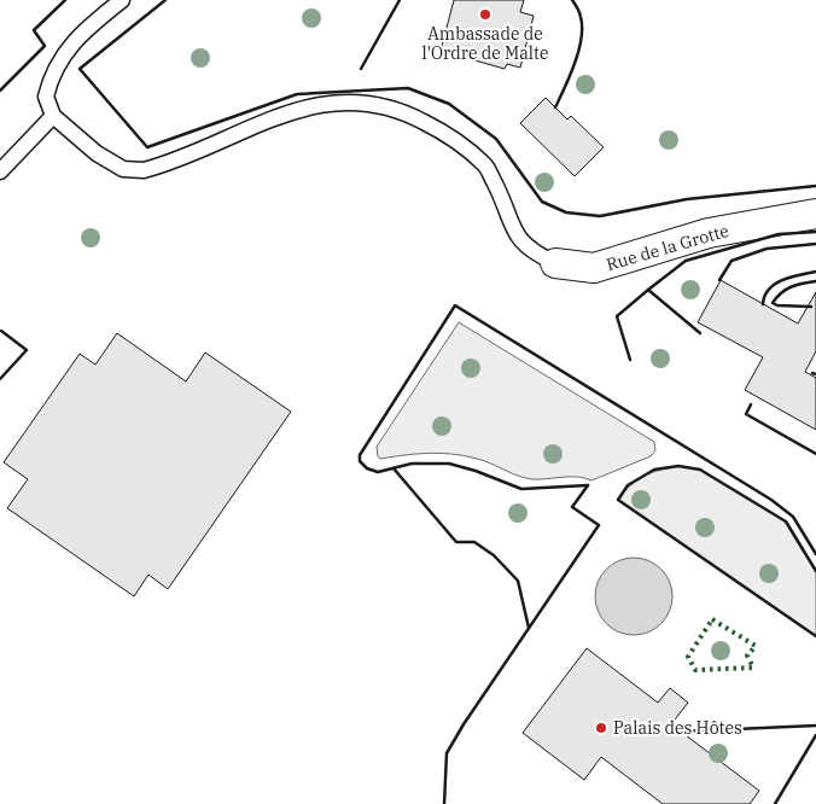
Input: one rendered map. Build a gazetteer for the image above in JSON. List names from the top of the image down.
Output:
{
  "streets": {
    "street": ["Rue de la Grotte"]
  },
  "places": ["Ambassade de l'Ordre de Malte", "Palais des Hôtes"]
}
